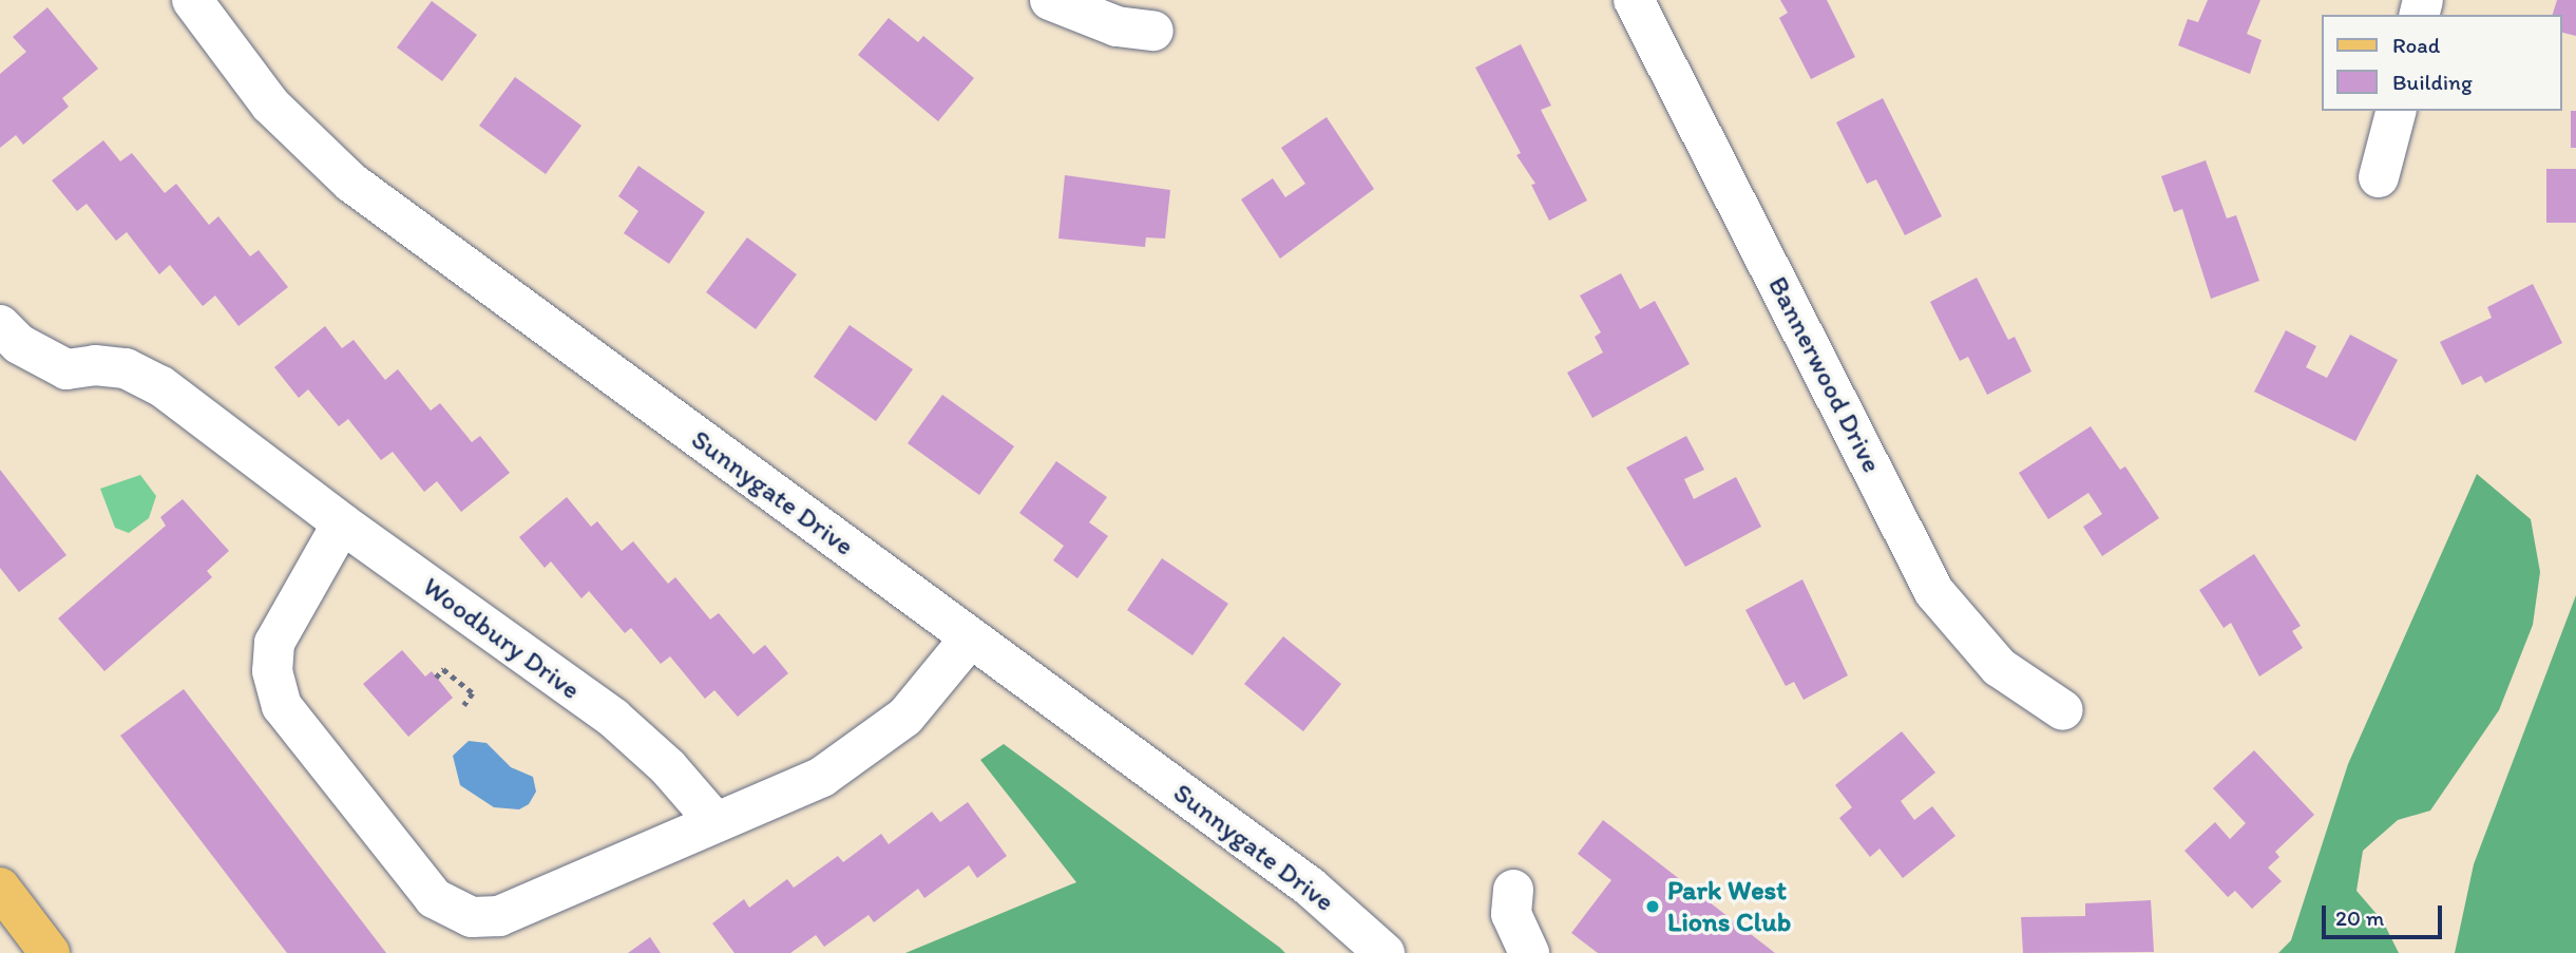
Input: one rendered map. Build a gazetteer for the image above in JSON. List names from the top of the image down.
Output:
{
  "streets": {
    "street": ["Bannerwood Drive", "Sunnygate Drive", "Woodbury Drive"]
  },
  "places": ["Park West Lions Club"],
  "legend": ["Road", "Building"],
  "scale_bar": "20 m"
}
